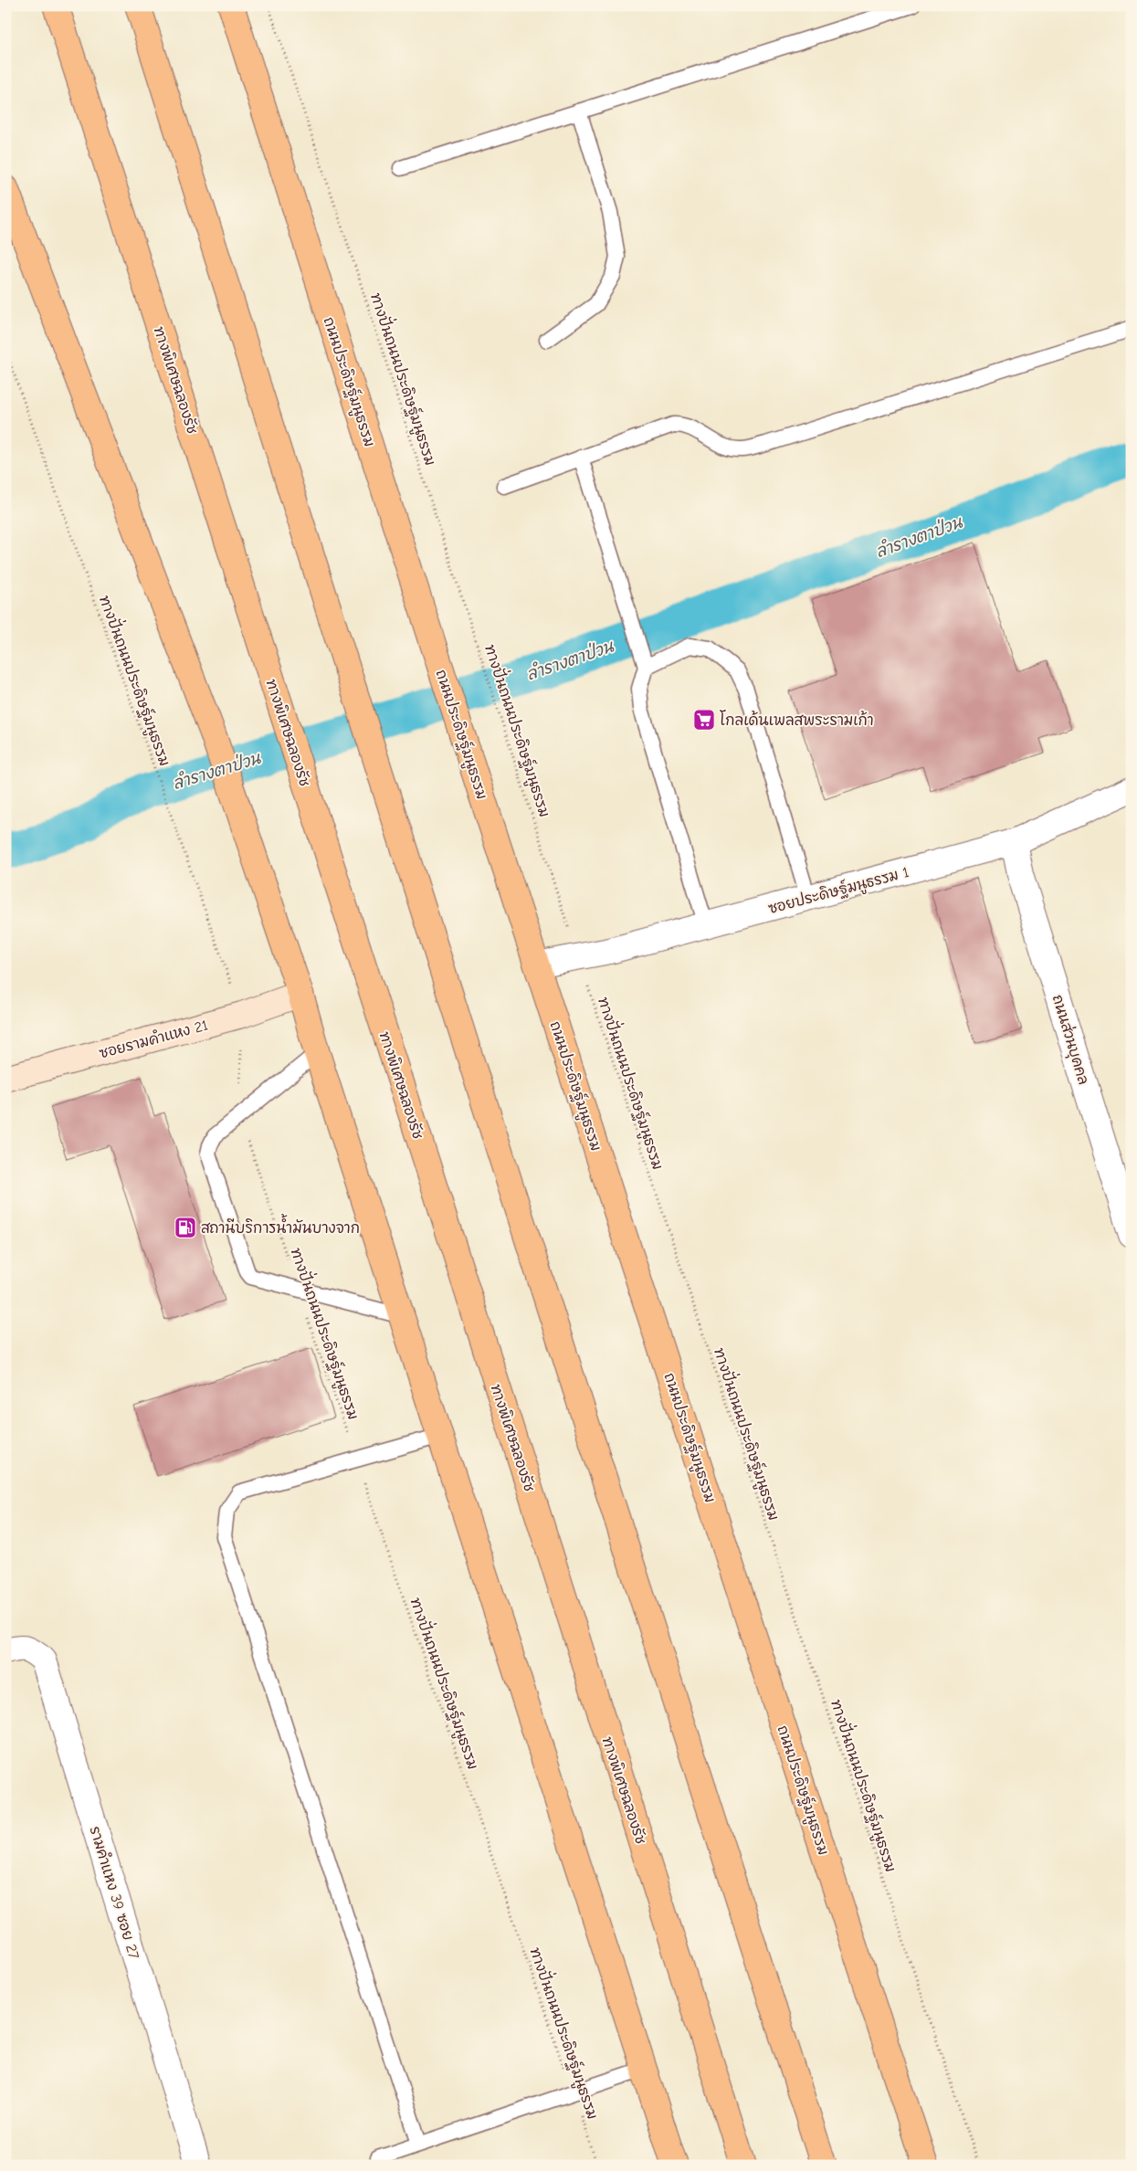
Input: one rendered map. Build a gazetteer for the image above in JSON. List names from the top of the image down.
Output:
{
  "streets": {
    "main road": ["ทางพิเศษฉลองรัช", "ถนนประดิษฐ์มนูธรรม"],
    "street": [
      "ซอยประดิษฐ์มนูธรรม 1",
      "ซอยรามคำแหง 21",
      "ถนนส่วนบุคคล",
      "รามคำแหง 39 ซอย 27"
    ],
    "path": ["ทางปั่นถนนประดิษฐ์มนูธรรม"]
  },
  "crossings": [
    ["ทางปั่นถนนประดิษฐ์มนูธรรม", "ซอยประดิษฐ์มนูธรรม 1"],
    ["ทางปั่นถนนประดิษฐ์มนูธรรม", "ซอยรามคำแหง 21"],
    ["ถนนประดิษฐ์มนูธรรม", "ซอยประดิษฐ์มนูธรรม 1"],
    ["ซอยประดิษฐ์มนูธรรม 1", "ถนนส่วนบุคคล"]
  ],
  "water": ["ลำรางตาป่วน"],
  "places": {
    "supermarket": ["โกลเด้นเพลสพระรามเก้า"],
    "fuel station": ["สถานีบริการน้ำมันบางจาก"]
  }
}
